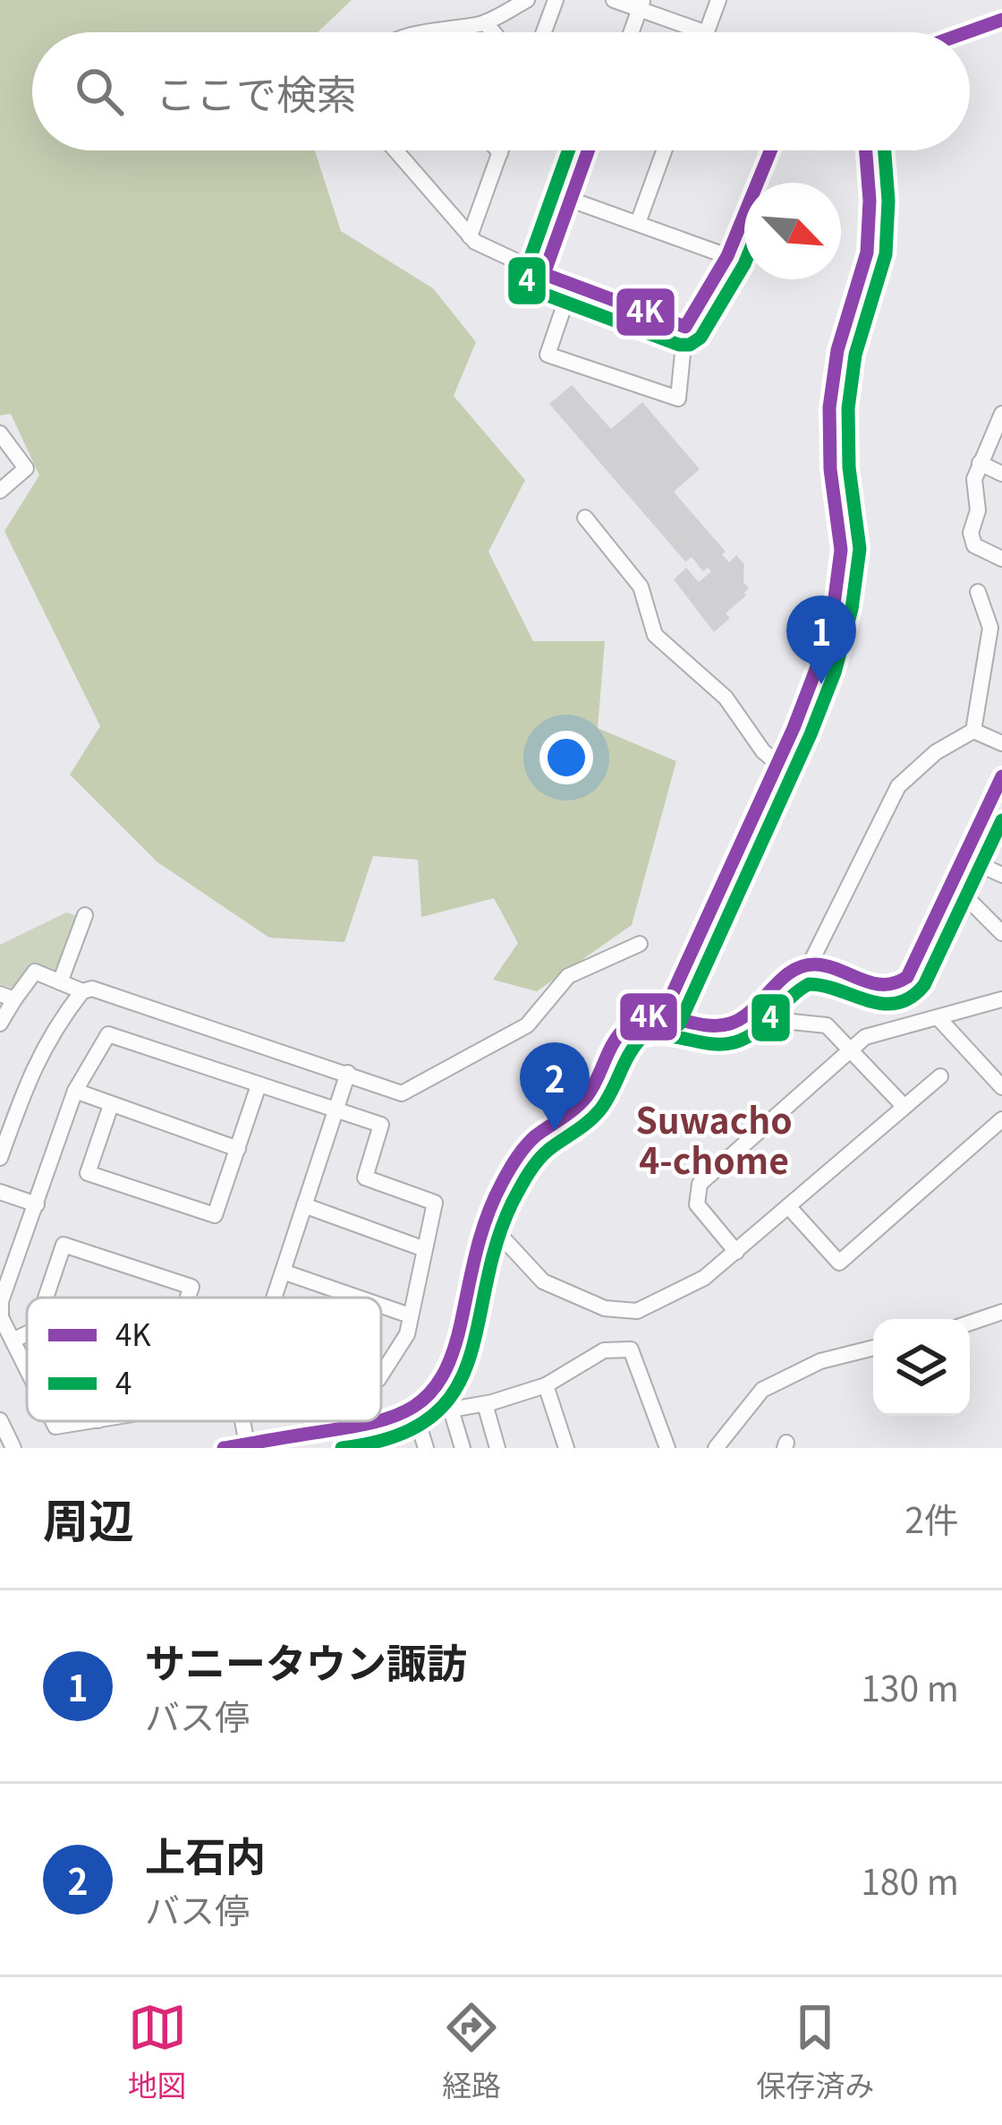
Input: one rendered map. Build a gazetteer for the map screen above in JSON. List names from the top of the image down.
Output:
{
  "districts": ["Suwacho 4-chome"],
  "lines": ["transit line 4K", "transit line 4"],
  "legend": ["4K", "4"],
  "north": "bottom right",
  "page": {
    "search": "ここで検索",
    "pins": ["1", "2"],
    "heading": ["周辺", "2件"],
    "list": [
      {
        "mark": "1",
        "name": "サニータウン諏訪",
        "note": "バス停",
        "value": "130 m"
      },
      {
        "mark": "2",
        "name": "上石内",
        "note": "バス停",
        "value": "180 m"
      }
    ],
    "nav": ["地図", "経路", "保存済み"]
  }
}
